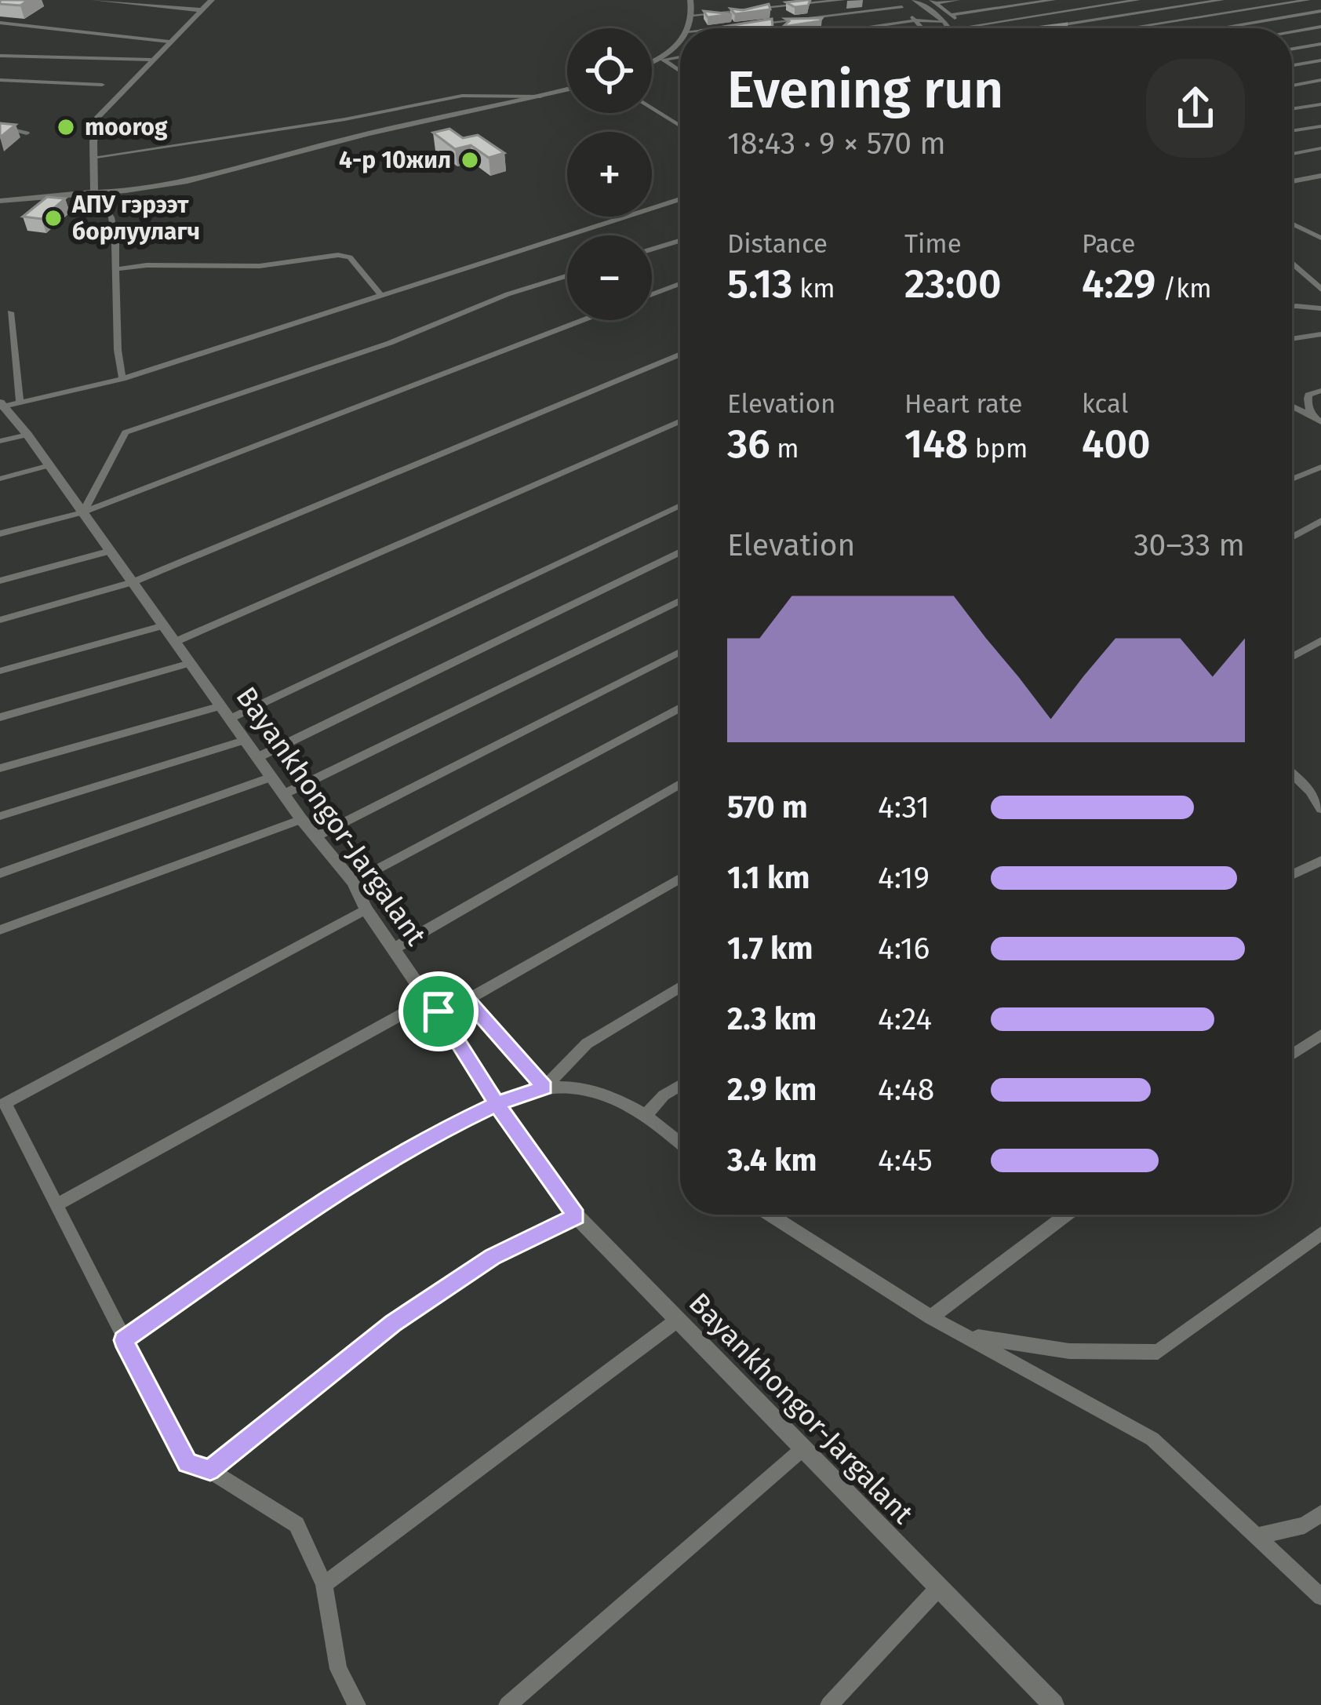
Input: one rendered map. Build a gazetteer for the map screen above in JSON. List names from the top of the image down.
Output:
{
  "streets": {
    "street": ["Bayankhongor-Jargalant"]
  },
  "places": ["moorog", "4-р 10жил", "АПУ гэрээт борлуулагч"],
  "page": {
    "map_buttons": ["+", "−"],
    "heading": ["Evening run", "18:43 · 9 × 570 m"],
    "stats": [
      ["Distance", "5.13 km"],
      ["Time", "23:00"],
      ["Pace", "4:29 /km"],
      ["Elevation", "36 m"],
      ["Heart rate", "148 bpm"],
      ["kcal", "400"]
    ],
    "chart": ["Elevation", "30–33 m"],
    "list": [
      {
        "name": "570 m",
        "note": "4:31"
      },
      {
        "name": "1.1 km",
        "note": "4:19"
      },
      {
        "name": "1.7 km",
        "note": "4:16"
      },
      {
        "name": "2.3 km",
        "note": "4:24"
      },
      {
        "name": "2.9 km",
        "note": "4:48"
      },
      {
        "name": "3.4 km",
        "note": "4:45"
      }
    ]
  }
}
